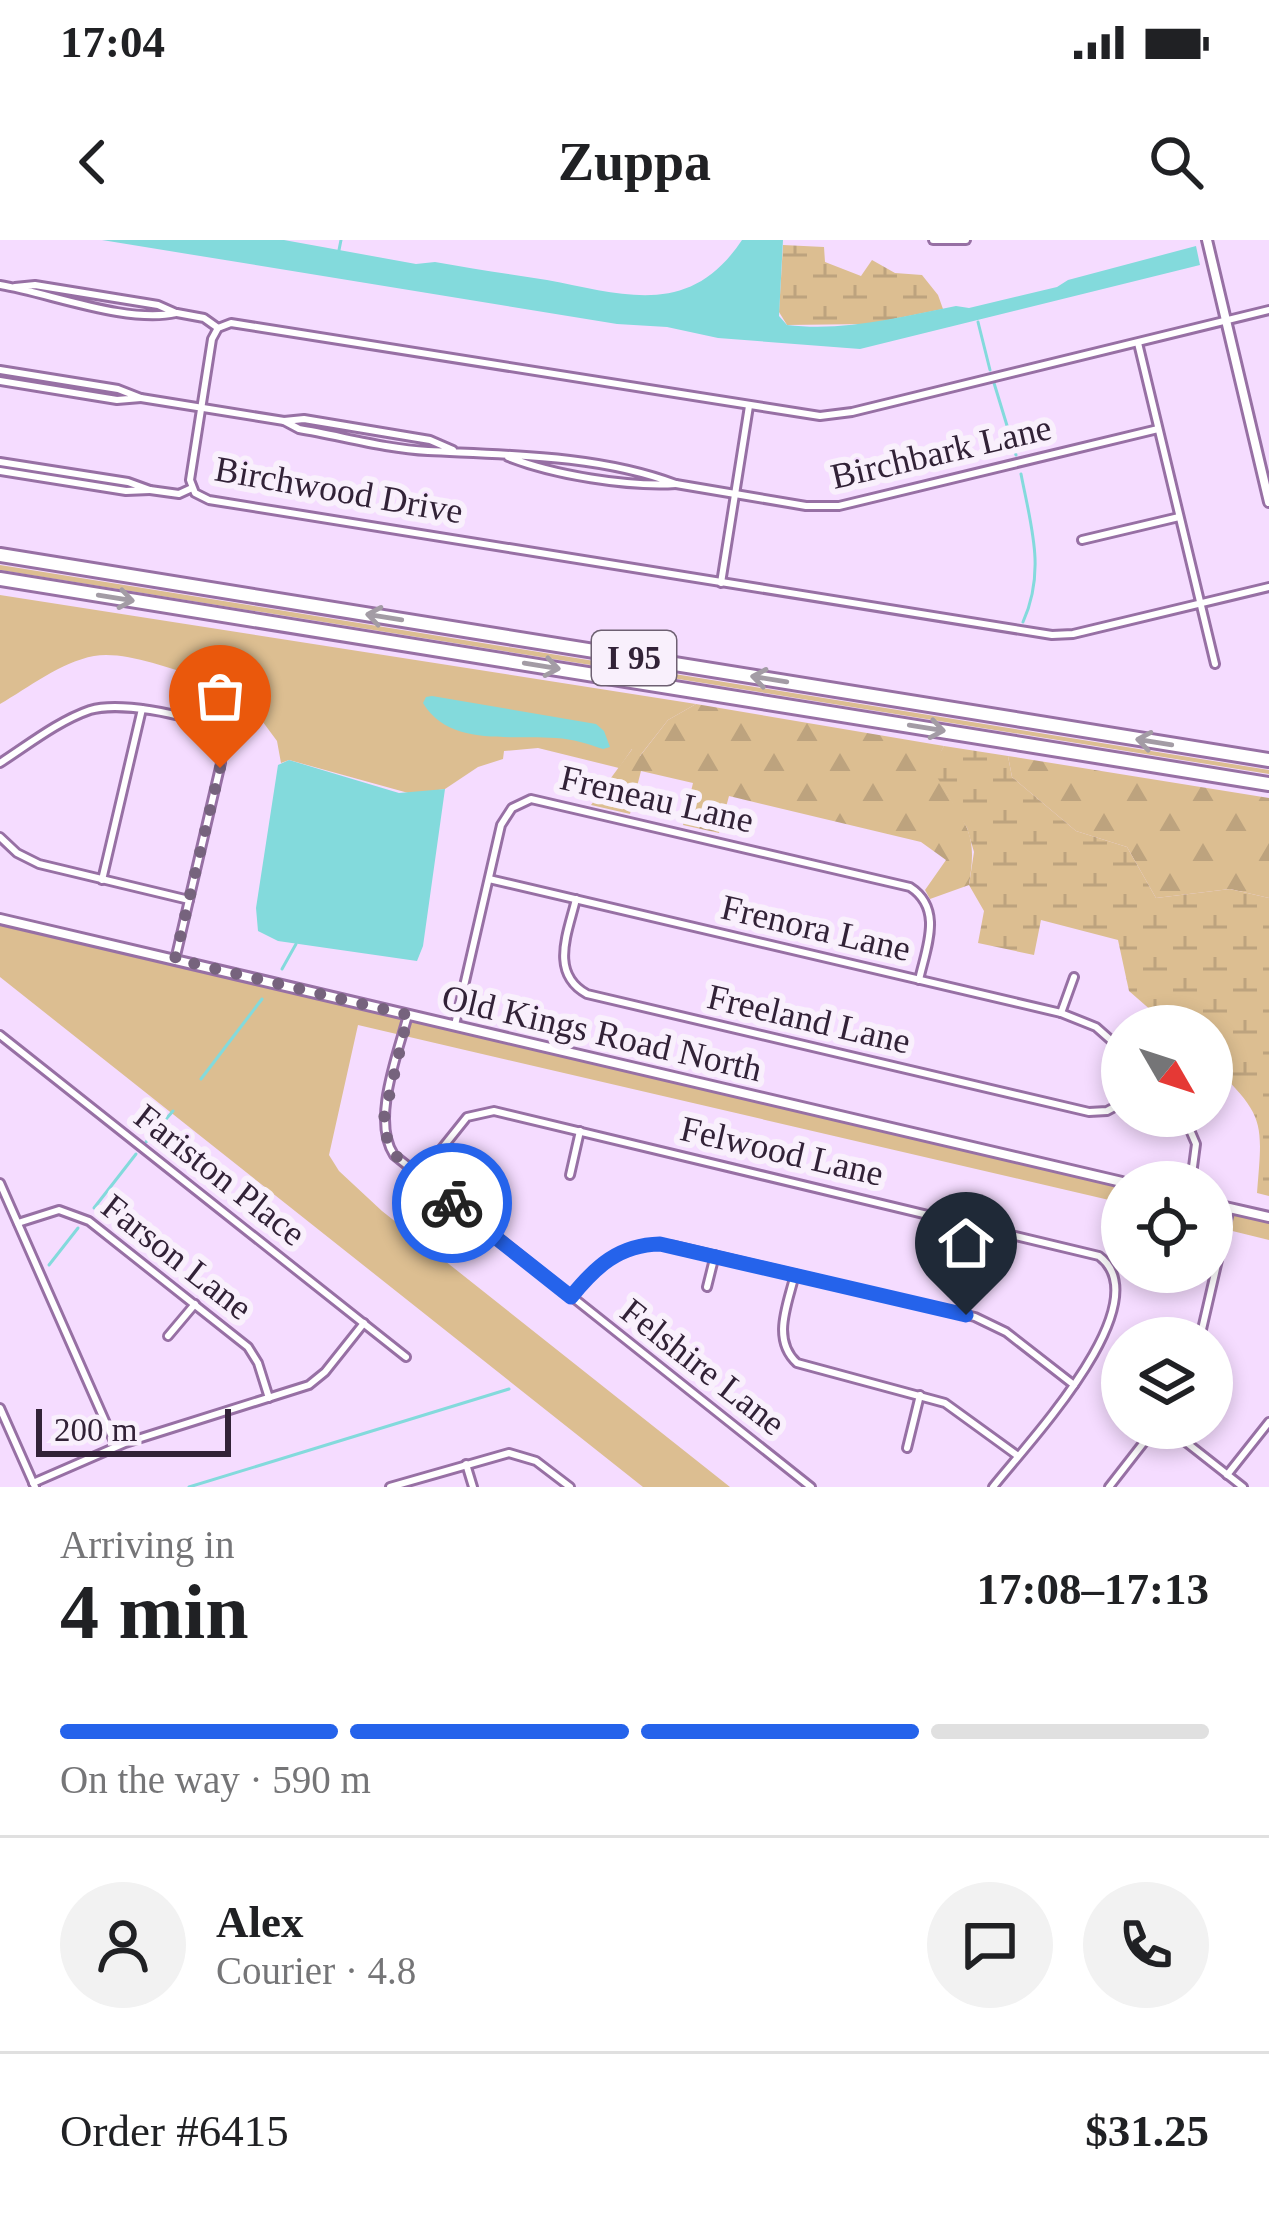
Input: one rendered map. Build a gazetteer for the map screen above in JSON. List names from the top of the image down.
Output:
{
  "streets": {
    "highway": ["I 95"],
    "street": [
      "Birchbark Lane",
      "Birchwood Drive",
      "Freneau Lane",
      "Frenora Lane",
      "Freeland Lane",
      "Old Kings Road North",
      "Felwood Lane",
      "Fariston Place",
      "Farson Lane",
      "Felshire Lane"
    ]
  },
  "crossings": [
    ["Birchbark Lane", "Birchwood Drive"],
    ["Freneau Lane", "Frenora Lane"],
    ["Freneau Lane", "Old Kings Road North"],
    ["Frenora Lane", "Freeland Lane"],
    ["Old Kings Road North", "Felshire Lane"],
    ["Felwood Lane", "Felshire Lane"]
  ],
  "scale_bar": "200 m",
  "north": "bottom right",
  "page": {
    "status": "17:04",
    "header": "Zuppa",
    "scale": "200 m",
    "heading": ["4 min", "Arriving in", "17:08–17:13"],
    "panel": [
      "Alex",
      "Courier · 4.8",
      "Order #6415",
      "$31.25"
    ],
    "bar": "On the way · 590 m"
  }
}
